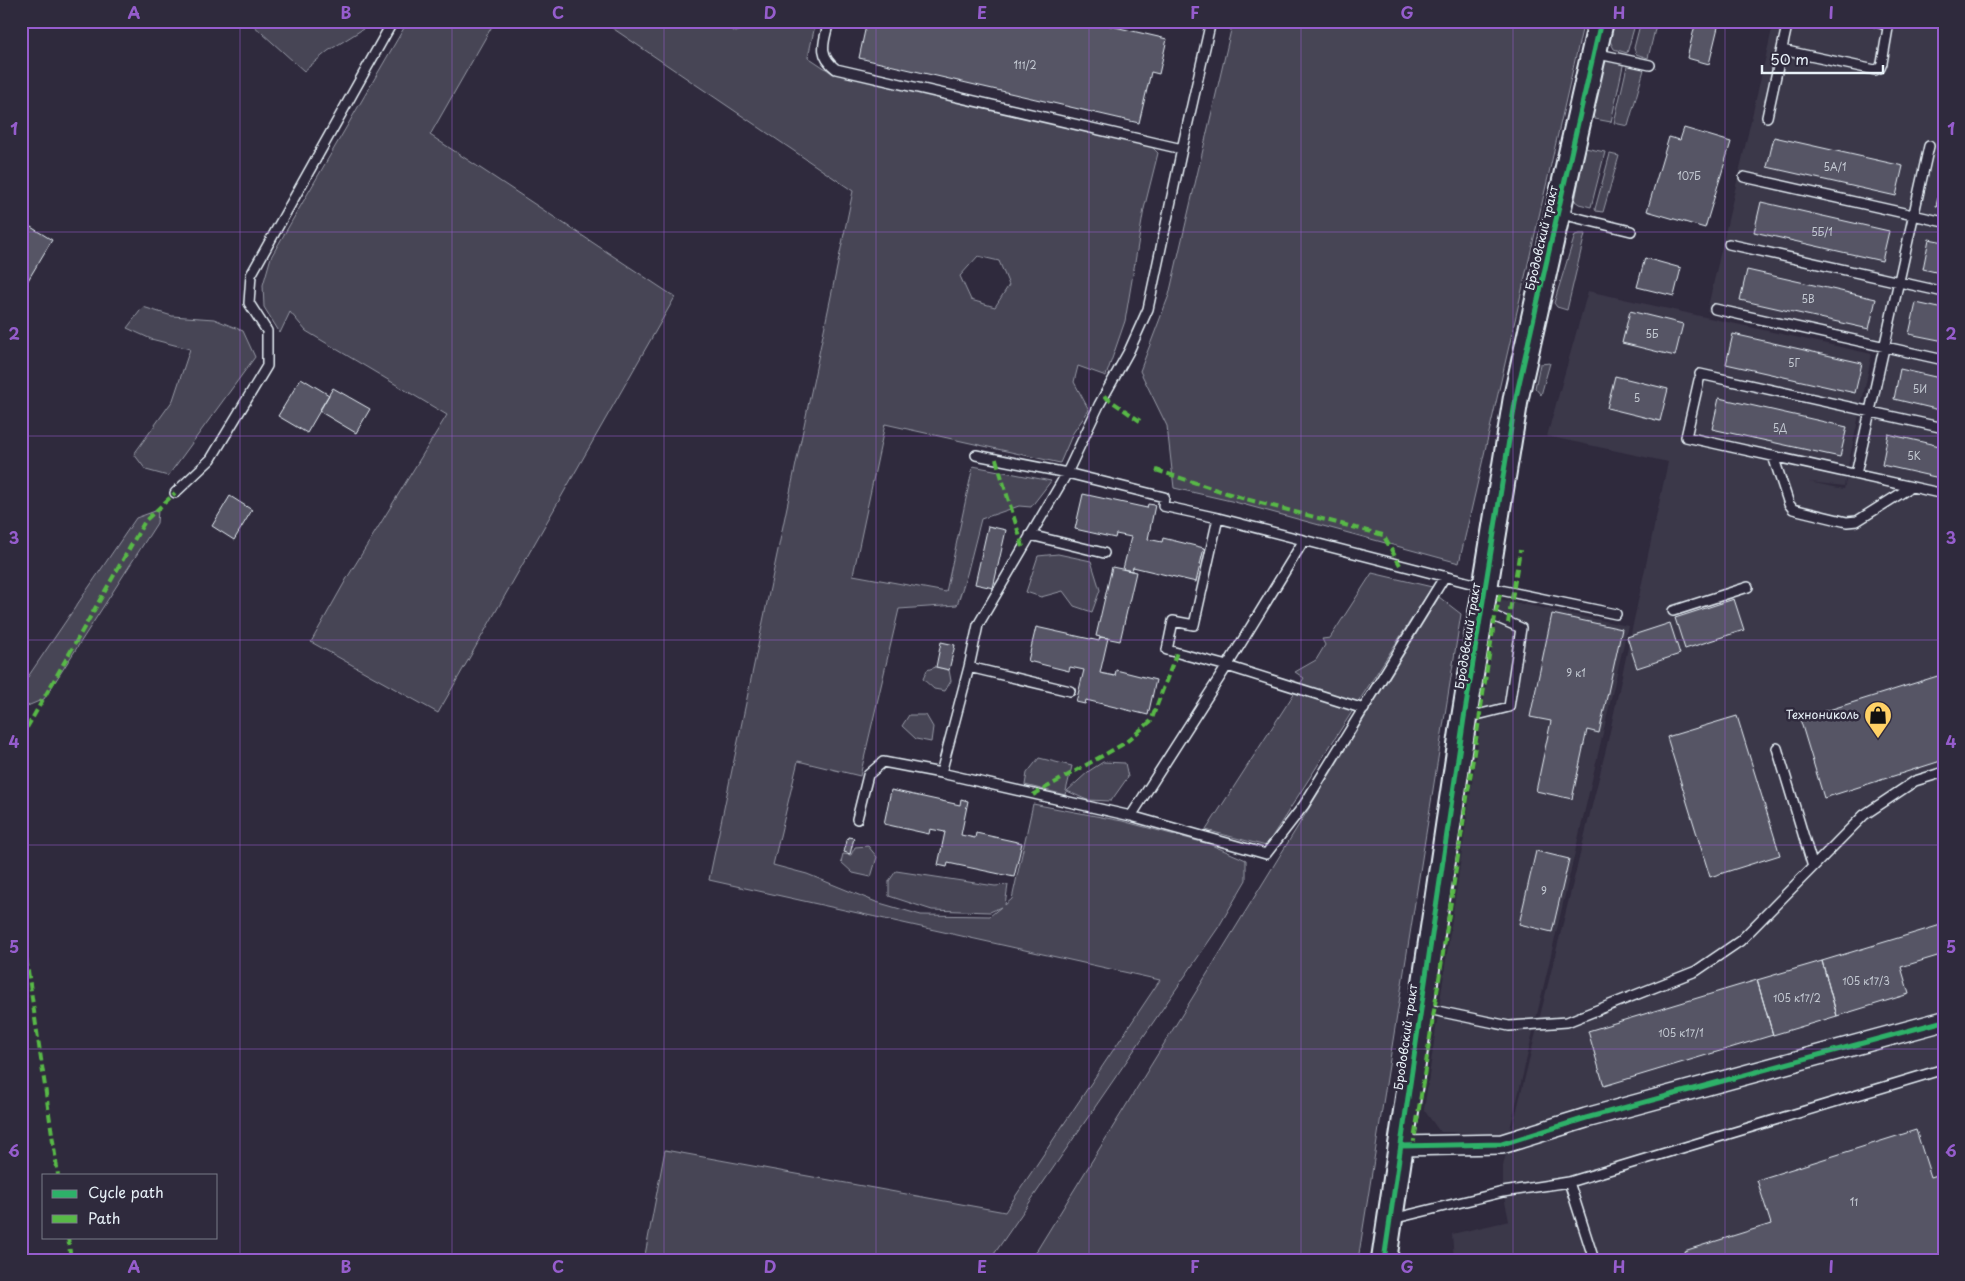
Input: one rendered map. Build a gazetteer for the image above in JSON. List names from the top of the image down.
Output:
{
  "streets": {
    "street": ["Бродовский тракт"]
  },
  "places": {
    "shop": ["Технониколь"]
  },
  "house_numbers": [
    "111/2",
    "5А/1",
    "107Б",
    "5Б/1",
    "5В",
    "5Б",
    "5Г",
    "5И",
    "5",
    "5Д",
    "5К",
    "9 к1",
    "9",
    "105 к17/3",
    "105 к17/2",
    "105 к17/1",
    "11"
  ],
  "legend": ["Cycle path", "Path"],
  "scale_bar": "50 m",
  "grid": {
    "columns": [
      "A",
      "B",
      "C",
      "D",
      "E",
      "F",
      "G",
      "H",
      "I"
    ],
    "rows": [
      "1",
      "2",
      "3",
      "4",
      "5",
      "6"
    ]
  }
}
